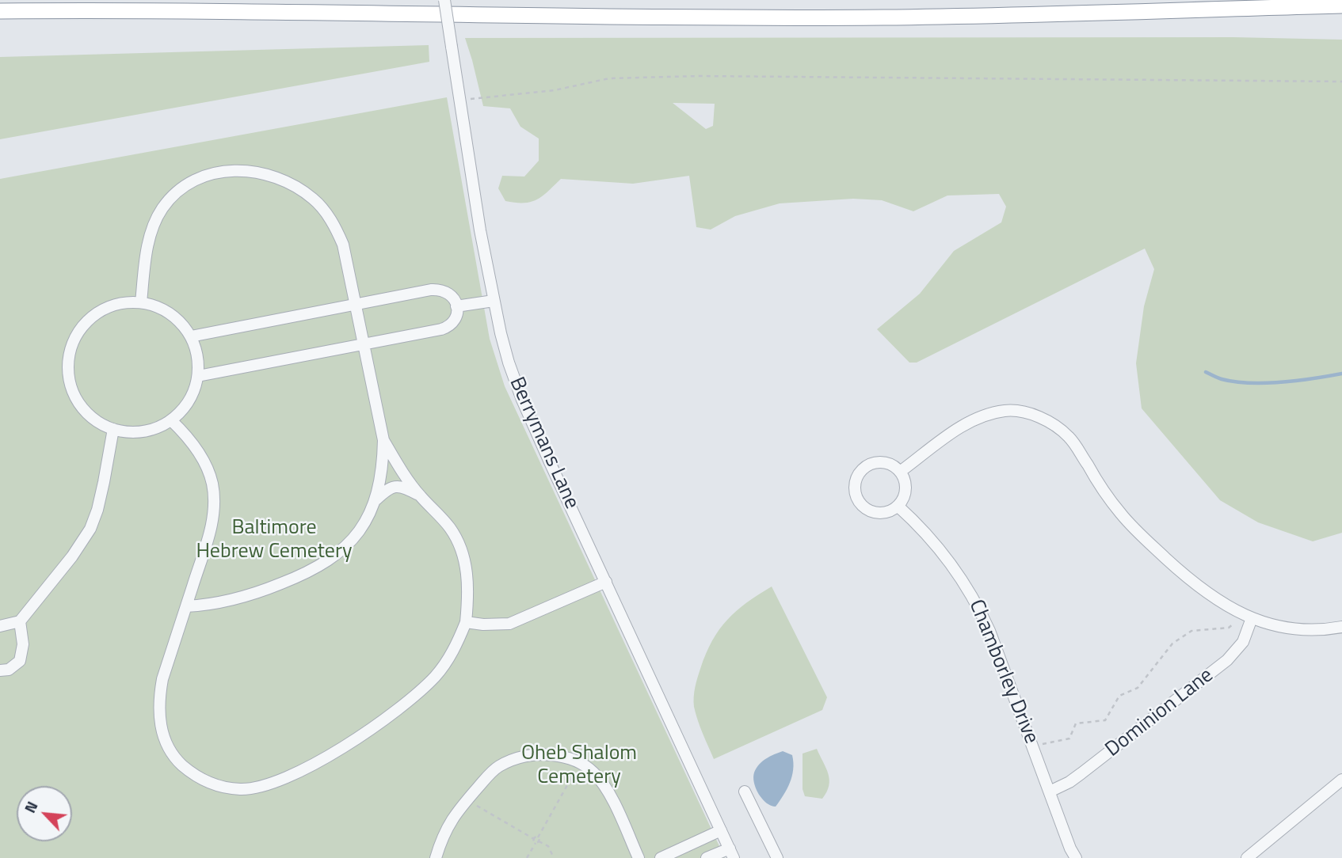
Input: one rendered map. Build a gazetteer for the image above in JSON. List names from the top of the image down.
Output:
{
  "streets": {
    "street": ["Berrymans Lane", "Chamborley Drive", "Dominion Lane"]
  },
  "crossings": [
    ["Chamborley Drive", "Dominion Lane"]
  ],
  "parks": ["Baltimore Hebrew Cemetery", "Oheb Shalom Cemetery"],
  "north": "top left"
}
